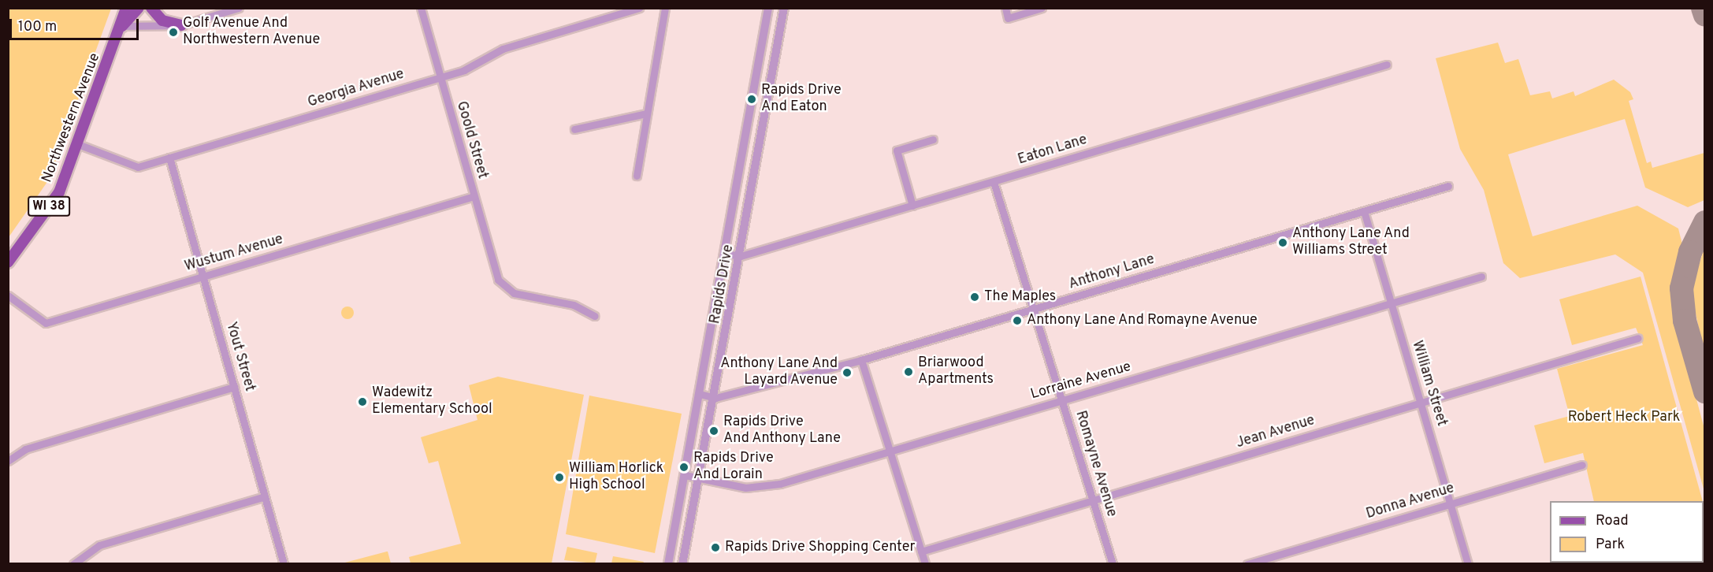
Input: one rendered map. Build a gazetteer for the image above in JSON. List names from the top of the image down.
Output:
{
  "streets": {
    "main road": ["Northwestern Avenue", "WI 38"],
    "street": [
      "Georgia Avenue",
      "Goold Street",
      "Eaton Lane",
      "Wustum Avenue",
      "Anthony Lane",
      "Rapids Drive",
      "Yout Street",
      "Lorraine Avenue",
      "William Street",
      "Jean Avenue",
      "Romayne Avenue",
      "Donna Avenue"
    ]
  },
  "crossings": [
    ["Georgia Avenue", "Northwestern Avenue"],
    ["Georgia Avenue", "Goold Street"],
    ["Georgia Avenue", "Yout Street"],
    ["Goold Street", "Wustum Avenue"],
    ["Eaton Lane", "Rapids Drive"],
    ["Eaton Lane", "Romayne Avenue"],
    ["Wustum Avenue", "Yout Street"],
    ["Anthony Lane", "Rapids Drive"],
    ["Anthony Lane", "William Street"],
    ["Anthony Lane", "Romayne Avenue"],
    ["Rapids Drive", "Lorraine Avenue"],
    ["Lorraine Avenue", "William Street"],
    ["Lorraine Avenue", "Romayne Avenue"],
    ["William Street", "Jean Avenue"],
    ["William Street", "Donna Avenue"],
    ["Jean Avenue", "Romayne Avenue"]
  ],
  "parks": ["Robert Heck Park"],
  "places": [
    "Golf Avenue And Northwestern Avenue",
    "Rapids Drive And Eaton",
    "Anthony Lane And Williams Street",
    "The Maples",
    "Anthony Lane And Romayne Avenue",
    "Briarwood Apartments",
    "Anthony Lane And Layard Avenue",
    "Wadewitz Elementary School",
    "Rapids Drive And Anthony Lane",
    "Rapids Drive And Lorain",
    "William Horlick High School",
    "Rapids Drive Shopping Center"
  ],
  "legend": ["Road", "Park"],
  "scale_bar": "100 m"
}
